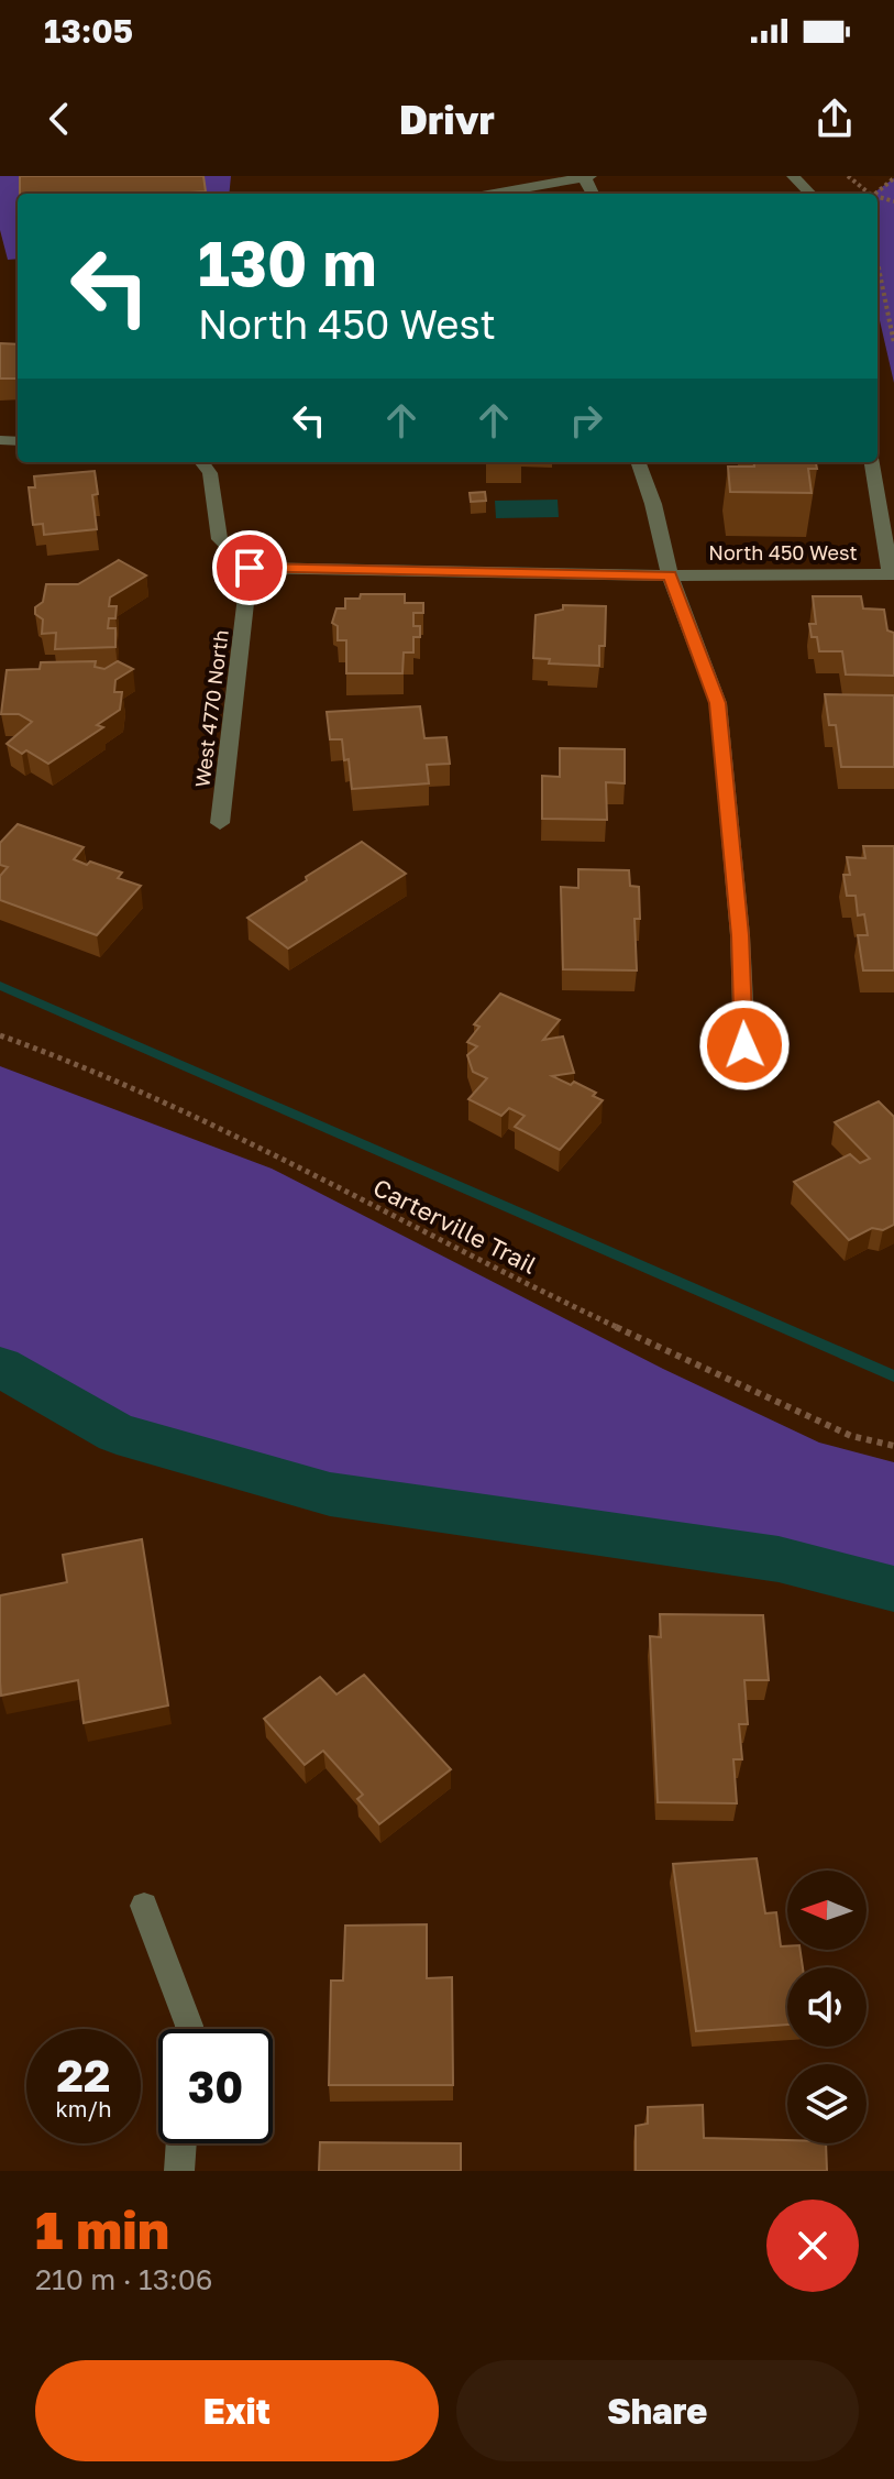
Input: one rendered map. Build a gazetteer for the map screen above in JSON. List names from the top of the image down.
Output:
{
  "streets": {
    "street": ["North 450 West", "West 4770 North"],
    "path": ["Carterville Trail"]
  },
  "crossings": [
    ["North 450 West", "West 4770 North"]
  ],
  "north": "left",
  "page": {
    "status": "13:05",
    "header": "Drivr",
    "turn": ["130 m", "North 450 West"],
    "speed": "22 km/h",
    "limit": "30",
    "heading": ["1 min", "210 m · 13:06"],
    "buttons": ["Exit", "Share"]
  }
}
